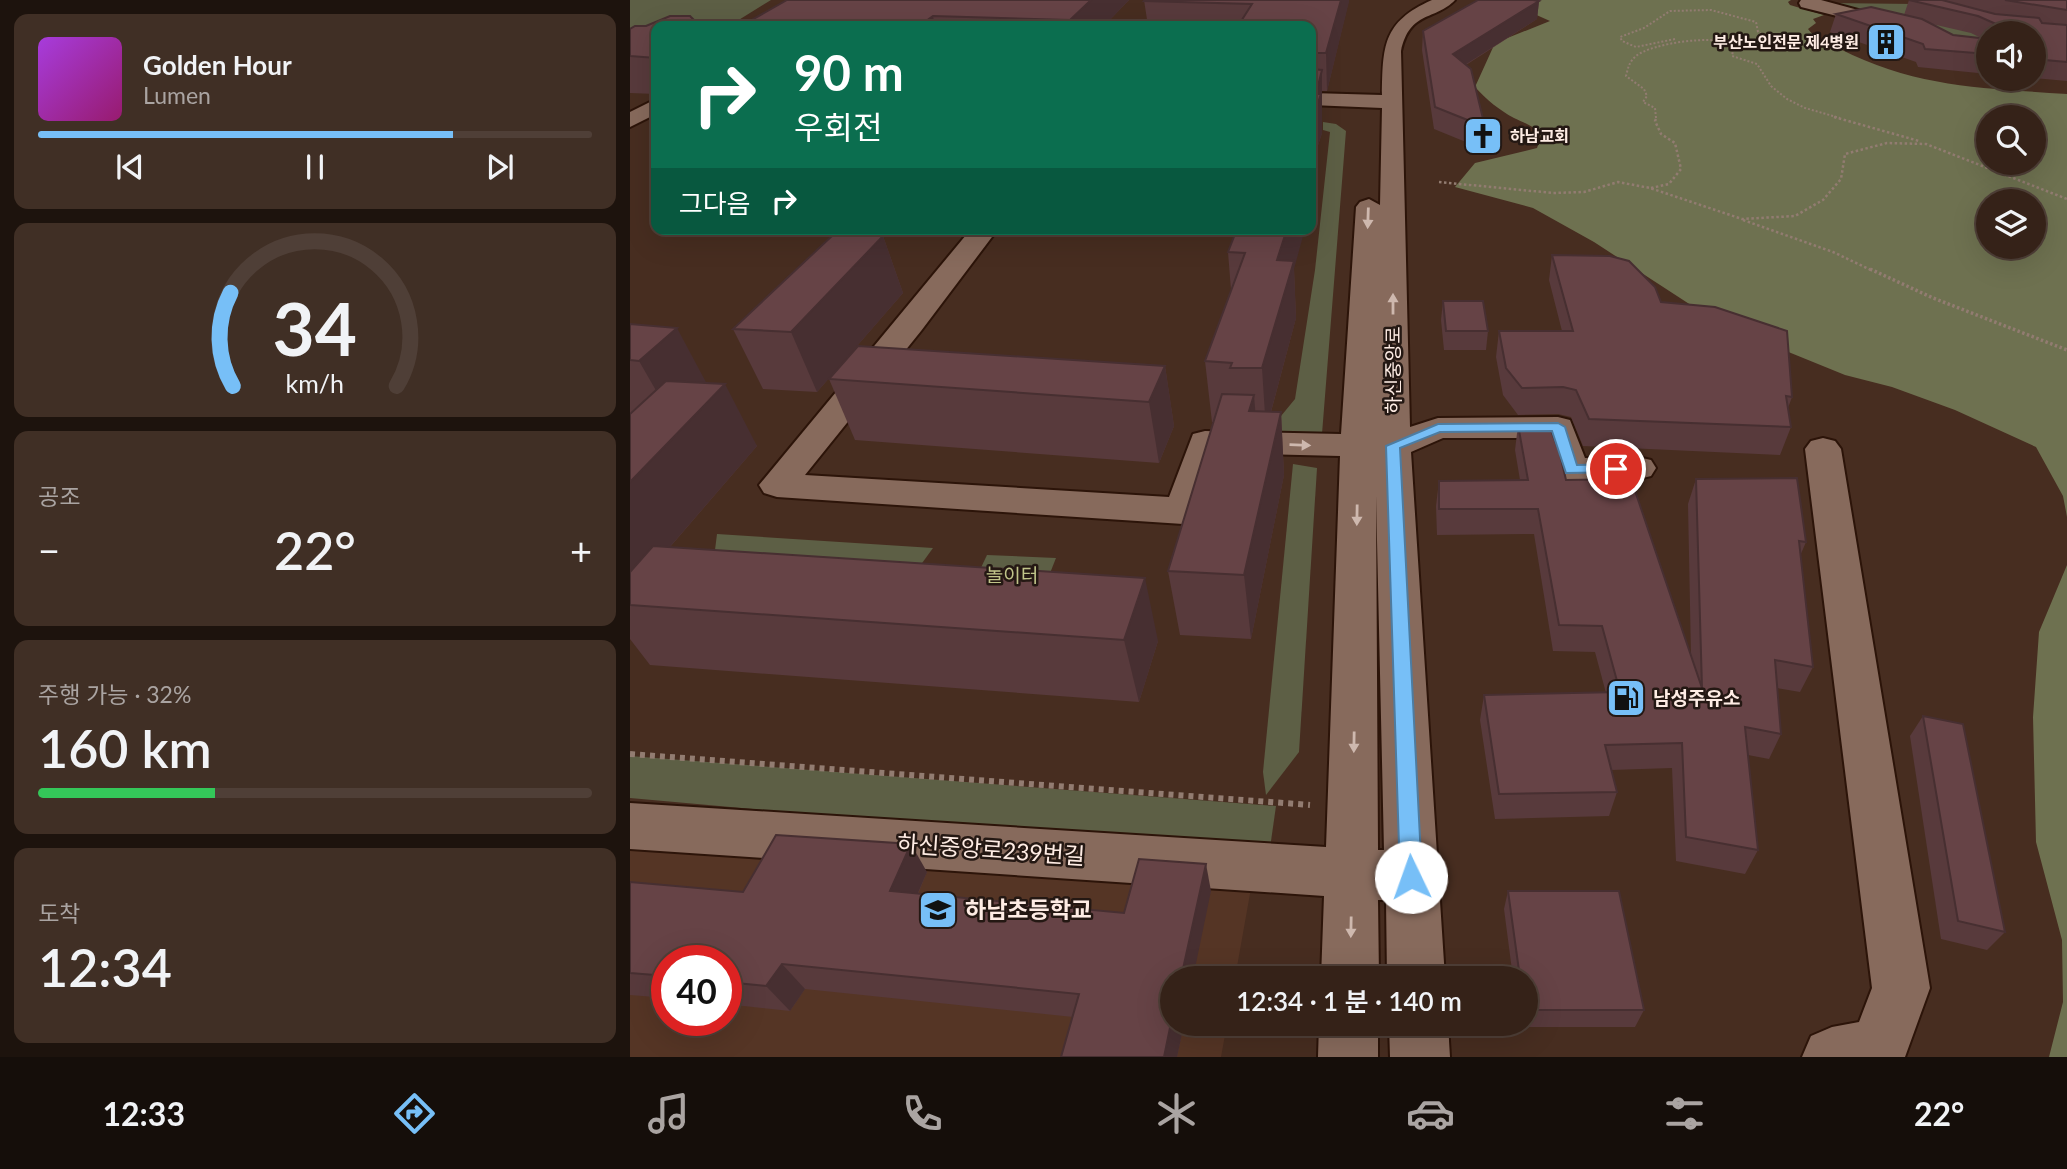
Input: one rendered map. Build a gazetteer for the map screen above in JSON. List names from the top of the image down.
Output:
{
  "streets": {
    "street": ["하신중앙로", "하신중앙로239번길"]
  },
  "crossings": [
    ["하신중앙로", "하신중앙로239번길"]
  ],
  "parks": ["놀이터"],
  "places": {
    "building": ["부산노인전문 제4병원"],
    "church": ["하남교회"],
    "fuel station": ["남성주유소"],
    "school or university": ["하남초등학교"]
  },
  "page": {
    "turn": ["90 m", "우회전"],
    "song": ["Golden Hour", "Lumen"],
    "then": "그다음",
    "tile": [
      "공조",
      ["주행 가능 · 32%", "160 km"],
      ["도착", "12:34"]
    ],
    "heat": ["−", "22°", "+"],
    "limit": "40",
    "trip": "12:34 · 1 분 · 140 m",
    "tabs": ["12:33", "22°"],
    "gauge": ["34", "km/h"]
  }
}
